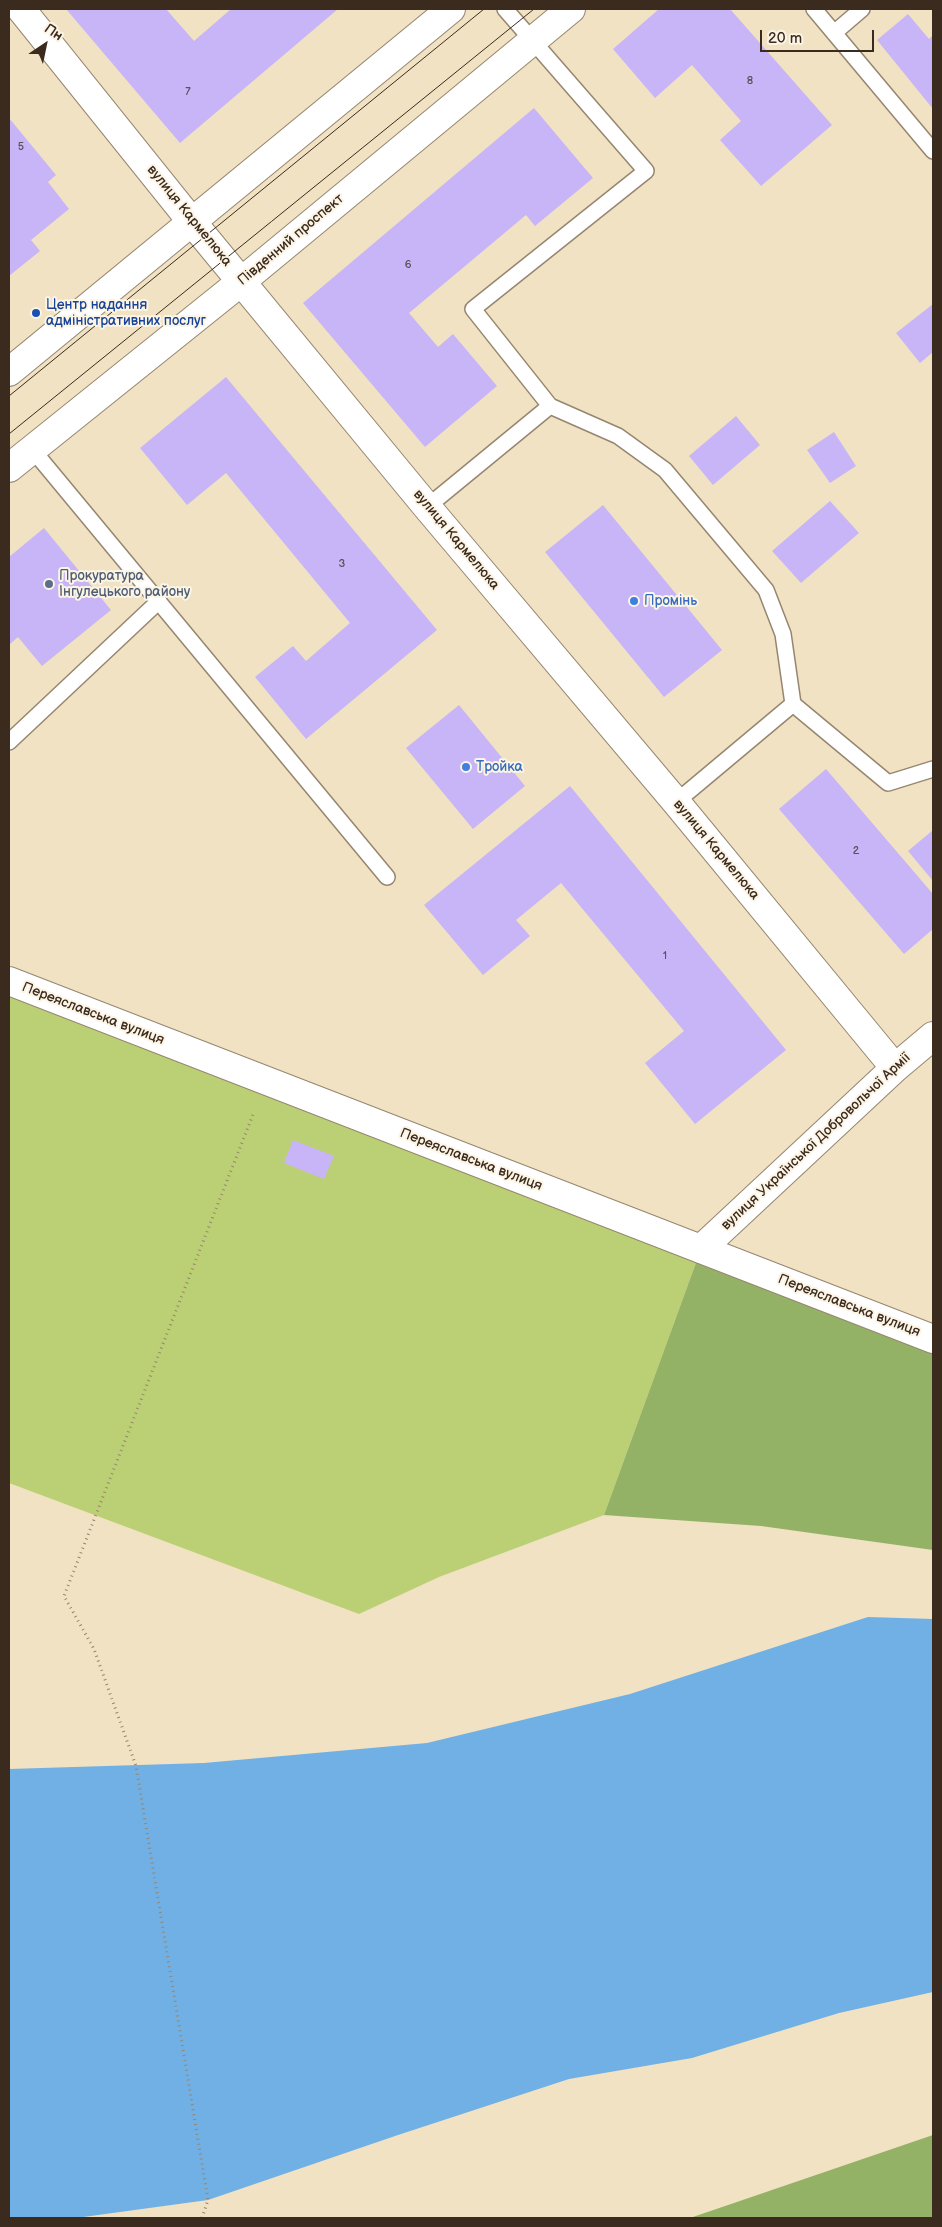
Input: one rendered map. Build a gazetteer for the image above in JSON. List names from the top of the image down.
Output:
{
  "streets": {
    "main road": [
      "вулиця Кармелюка",
      "Південний проспект",
      "Переяславська вулиця",
      "вулиця Української Добровольчої Армії"
    ]
  },
  "crossings": [
    ["вулиця Кармелюка", "Південний проспект"],
    ["вулиця Кармелюка", "вулиця Української Добровольчої Армії"],
    ["Переяславська вулиця", "вулиця Української Добровольчої Армії"]
  ],
  "places": [
    "Центр надання адміністративних послуг",
    "Прокуратура Інгулецького району",
    "Промінь",
    "Тройка"
  ],
  "house_numbers": [
    "8",
    "7",
    "5",
    "6",
    "3",
    "2",
    "1"
  ],
  "scale_bar": "20 m",
  "north": "top right"
}
